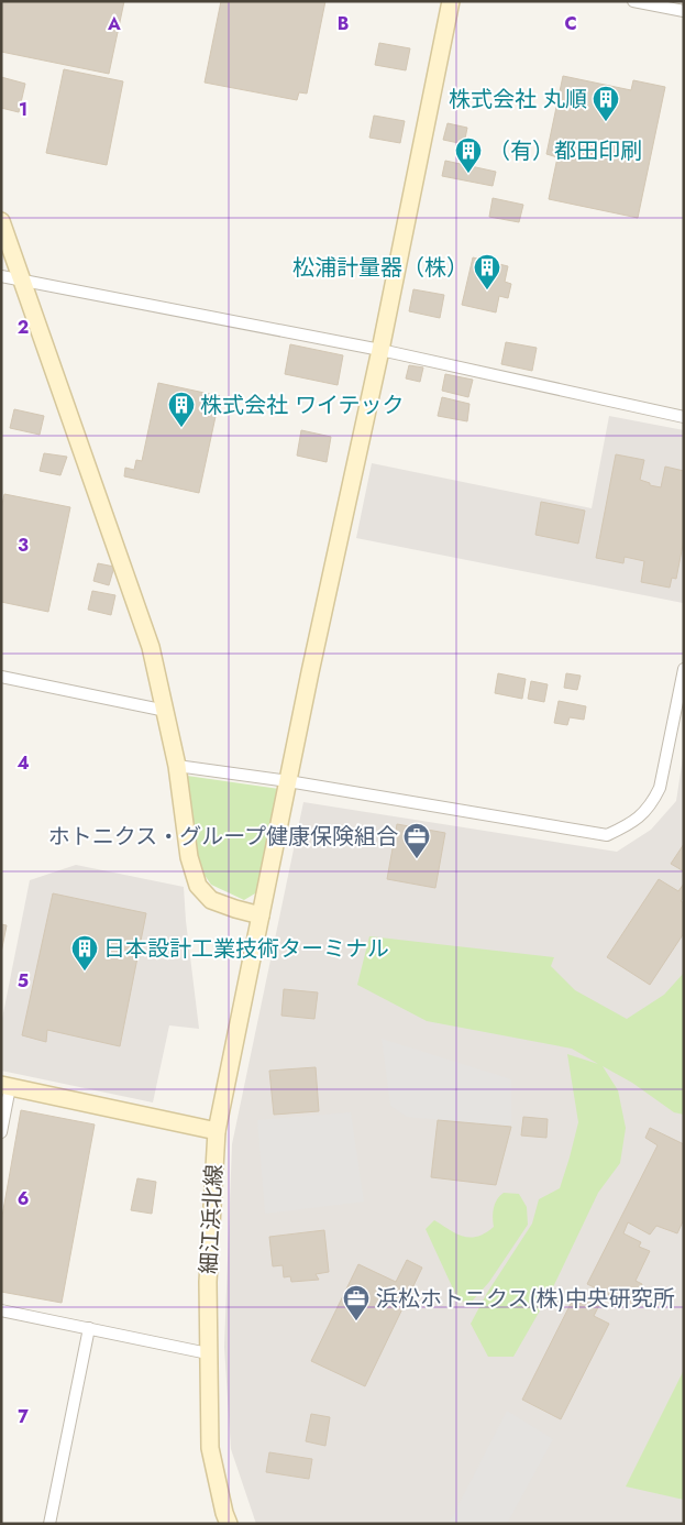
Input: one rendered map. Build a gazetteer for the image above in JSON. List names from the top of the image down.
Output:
{
  "streets": {
    "street": ["細江浜北線"]
  },
  "places": {
    "building": [
      "株式会社 丸順",
      "（有）都田印刷",
      "松浦計量器（株）",
      "株式会社 ワイテック",
      "日本設計工業技術ターミナル"
    ],
    "office": ["ホトニクス・グループ健康保険組合", "浜松ホトニクス(株)中央研究所"]
  },
  "grid": {
    "columns": ["A", "B", "C"],
    "rows": [
      "1",
      "2",
      "3",
      "4",
      "5",
      "6",
      "7"
    ]
  }
}
